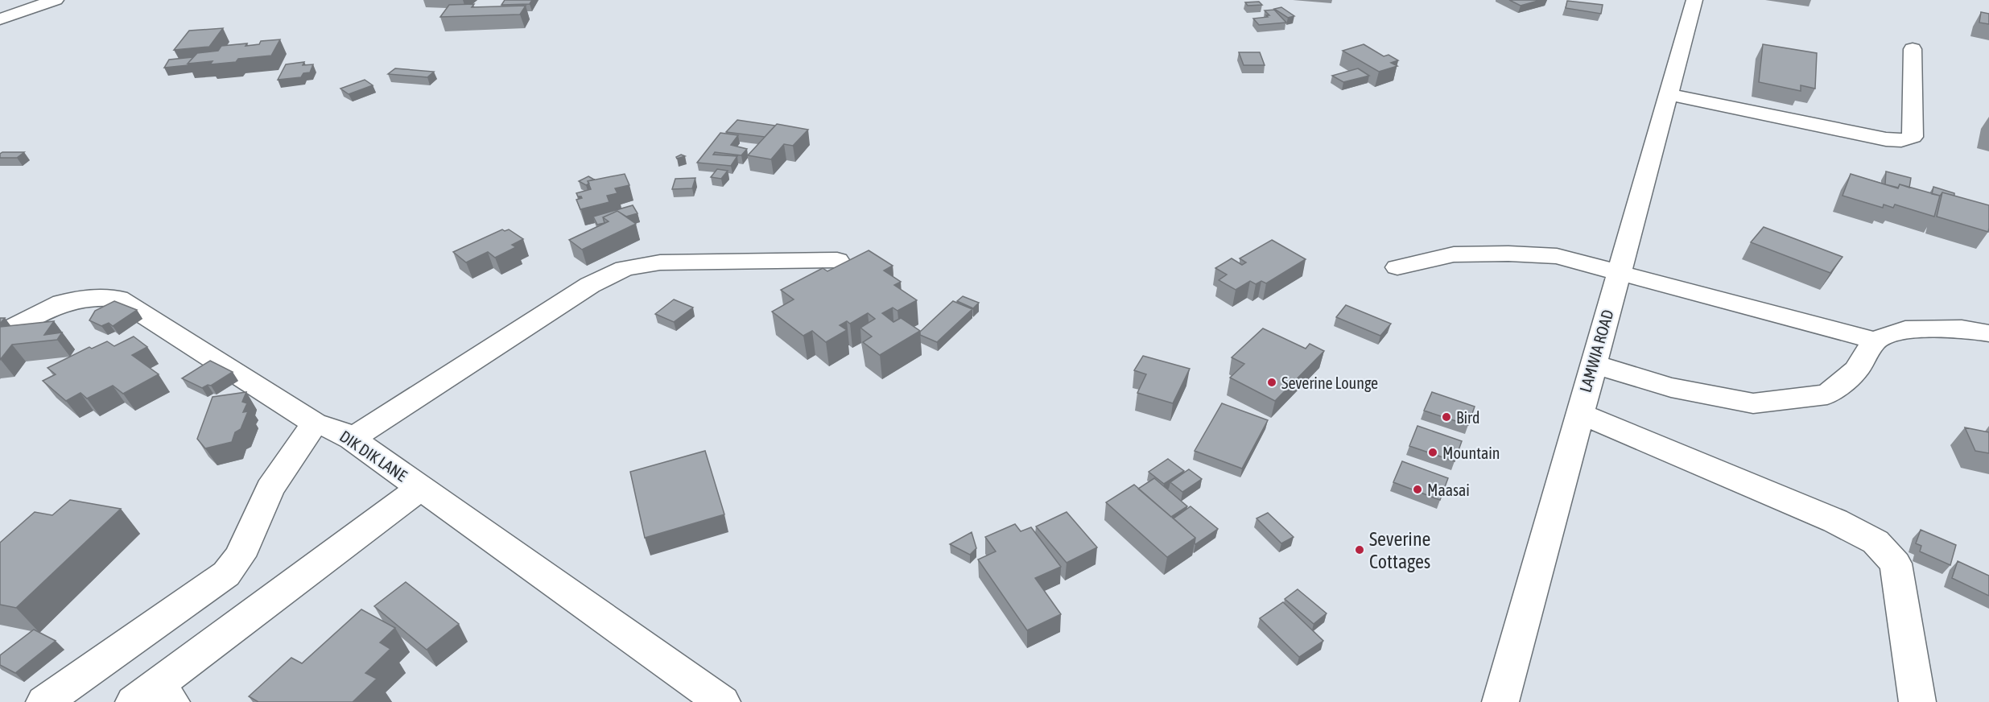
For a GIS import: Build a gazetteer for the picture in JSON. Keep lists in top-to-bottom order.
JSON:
{
  "streets": {
    "street": ["LAMWIA ROAD", "DIK DIK LANE"]
  },
  "places": [
    "Severine Lounge",
    "Bird",
    "Mountain",
    "Maasai",
    "Severine Cottages"
  ]
}
